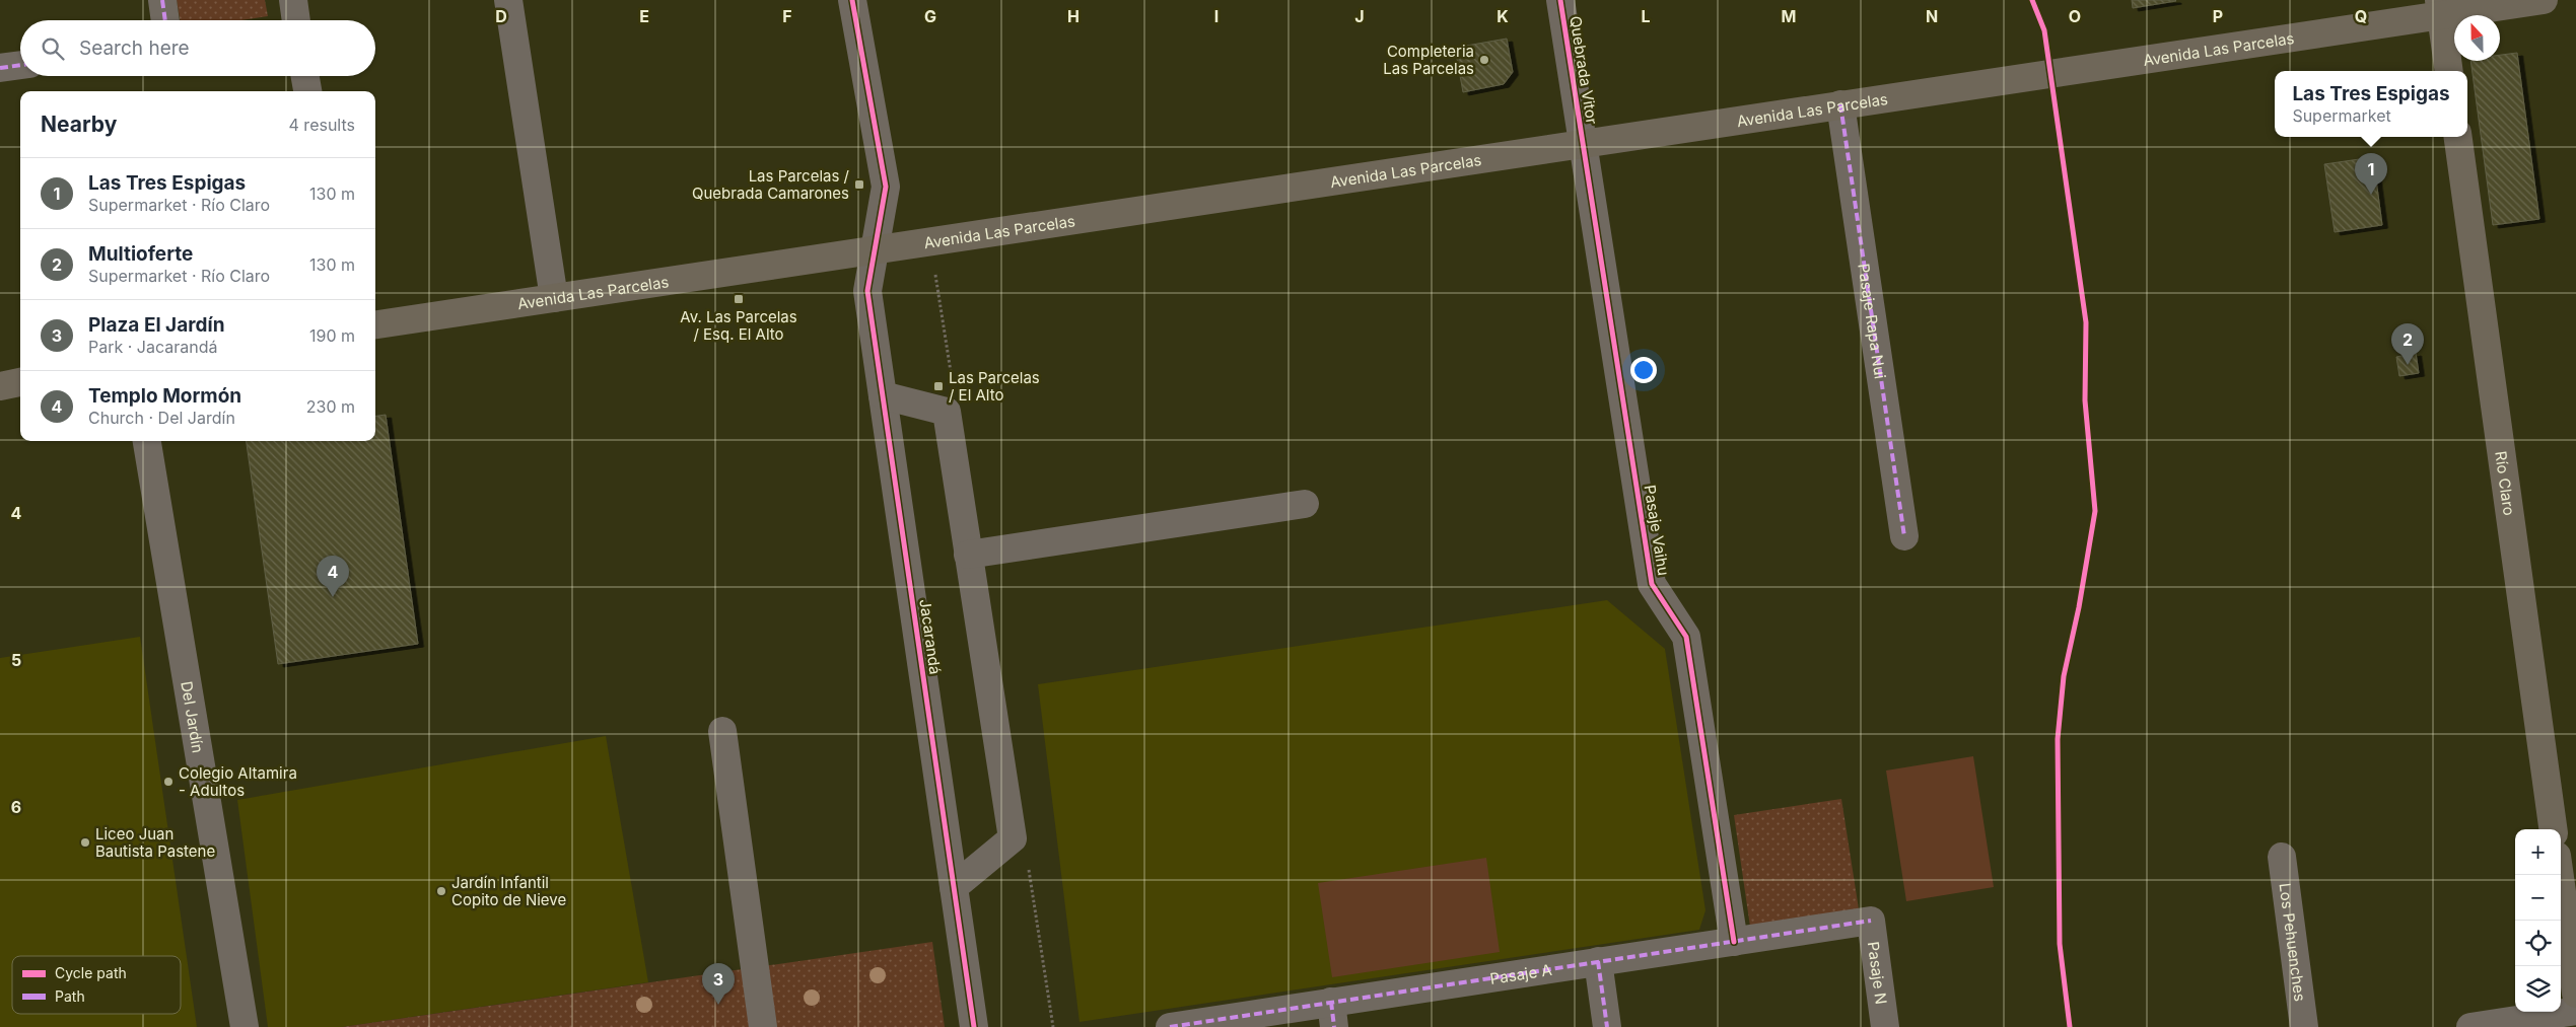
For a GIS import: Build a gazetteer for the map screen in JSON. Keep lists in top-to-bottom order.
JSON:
{
  "streets": {
    "main road": ["Avenida Las Parcelas", "Río Claro"],
    "street": [
      "Quebrada Vitor",
      "Pasaje Rapa Nui",
      "Pasaje Vaihu",
      "Jacarandá",
      "Del Jardín",
      "Los Pehuenches",
      "Pasaje A",
      "Pasaje N"
    ]
  },
  "crossings": [
    ["Avenida Las Parcelas", "Quebrada Vitor"],
    ["Avenida Las Parcelas", "Pasaje Rapa Nui"],
    ["Avenida Las Parcelas", "Pasaje Vaihu"],
    ["Avenida Las Parcelas", "Jacarandá"],
    ["Quebrada Vitor", "Pasaje Vaihu"],
    ["Pasaje Vaihu", "Pasaje A"],
    ["Pasaje A", "Pasaje N"]
  ],
  "places": {
    "other": [
      "Completeria Las Parcelas",
      "Colegio Altamira - Adultos",
      "Liceo Juan Bautista Pastene",
      "Jardín Infantil Copito de Nieve"
    ],
    "transit": ["Las Parcelas / Quebrada Camarones", "Av. Las Parcelas / Esq. El Alto", "Las Parcelas / El Alto"]
  },
  "legend": ["Cycle path", "Path"],
  "north": "top",
  "page": {
    "search": "Search here",
    "popup": ["Las Tres Espigas", "Supermarket"],
    "heading": ["Nearby", "4 results"],
    "pins": [
      "1",
      "2",
      "4",
      "3"
    ],
    "list": [
      {
        "mark": "1",
        "name": "Las Tres Espigas",
        "note": "Supermarket · Río Claro",
        "value": "130 m"
      },
      {
        "mark": "2",
        "name": "Multioferte",
        "note": "Supermarket · Río Claro",
        "value": "130 m"
      },
      {
        "mark": "3",
        "name": "Plaza El Jardín",
        "note": "Park · Jacarandá",
        "value": "190 m"
      },
      {
        "mark": "4",
        "name": "Templo Mormón",
        "note": "Church · Del Jardín",
        "value": "230 m"
      }
    ],
    "map_buttons": ["+", "−"]
  },
  "grid": {
    "columns": [
      "D",
      "E",
      "F",
      "G",
      "H",
      "I",
      "J",
      "K",
      "L",
      "M",
      "N",
      "O",
      "P",
      "Q"
    ],
    "rows": ["4", "5", "6"]
  }
}
